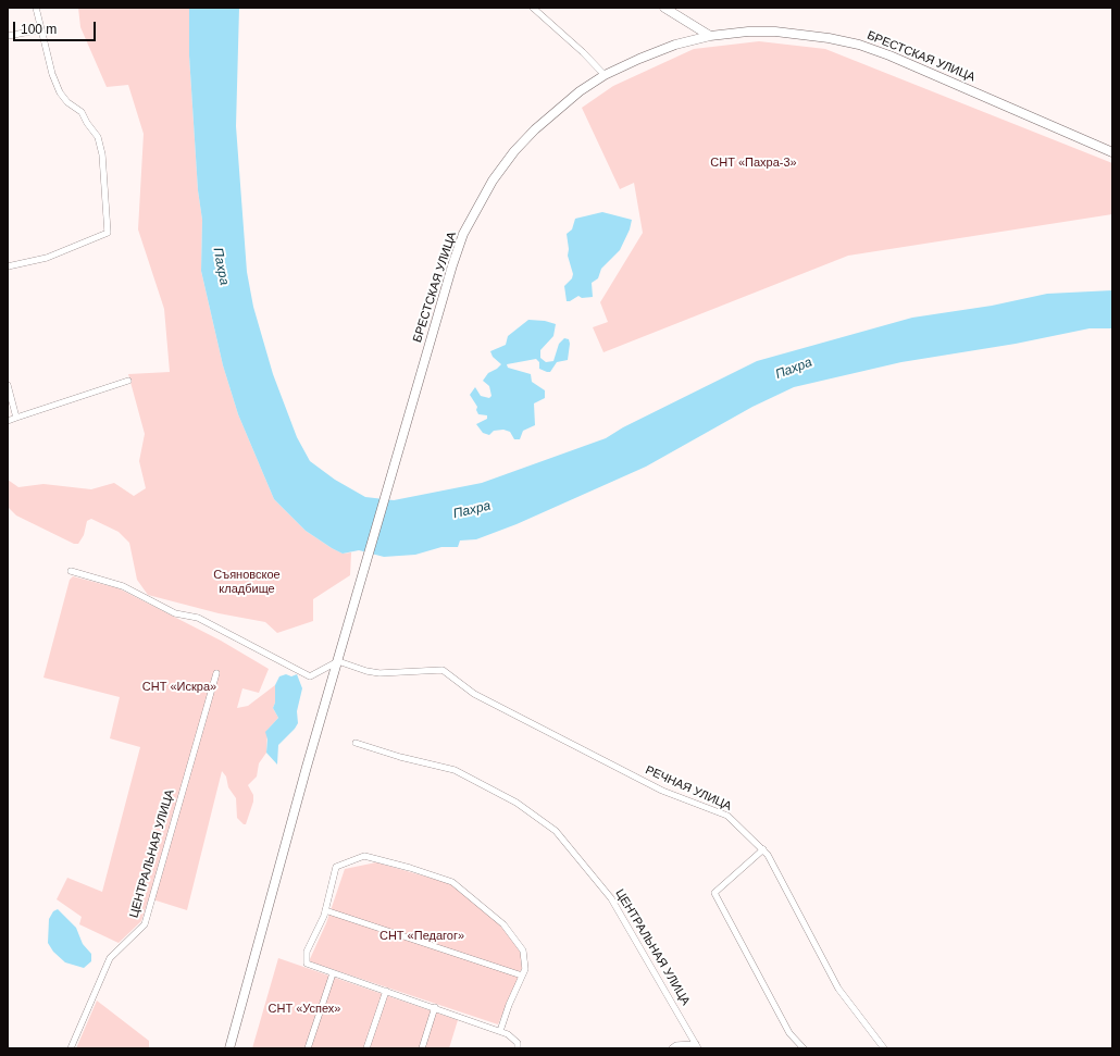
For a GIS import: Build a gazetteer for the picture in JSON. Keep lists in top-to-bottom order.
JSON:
{
  "streets": {
    "main road": ["БРЕСТСКАЯ УЛИЦА"],
    "street": ["РЕЧНАЯ УЛИЦА", "ЦЕНТРАЛЬНАЯ УЛИЦА"]
  },
  "crossings": [
    ["БРЕСТСКАЯ УЛИЦА", "РЕЧНАЯ УЛИЦА"]
  ],
  "water": ["Пахра"],
  "parks": [
    "СНТ «Пахра-3»",
    "Съяновское кладбище",
    "СНТ «Искра»",
    "СНТ «Педагог»",
    "СНТ «Успех»"
  ],
  "scale_bar": "100 m"
}
